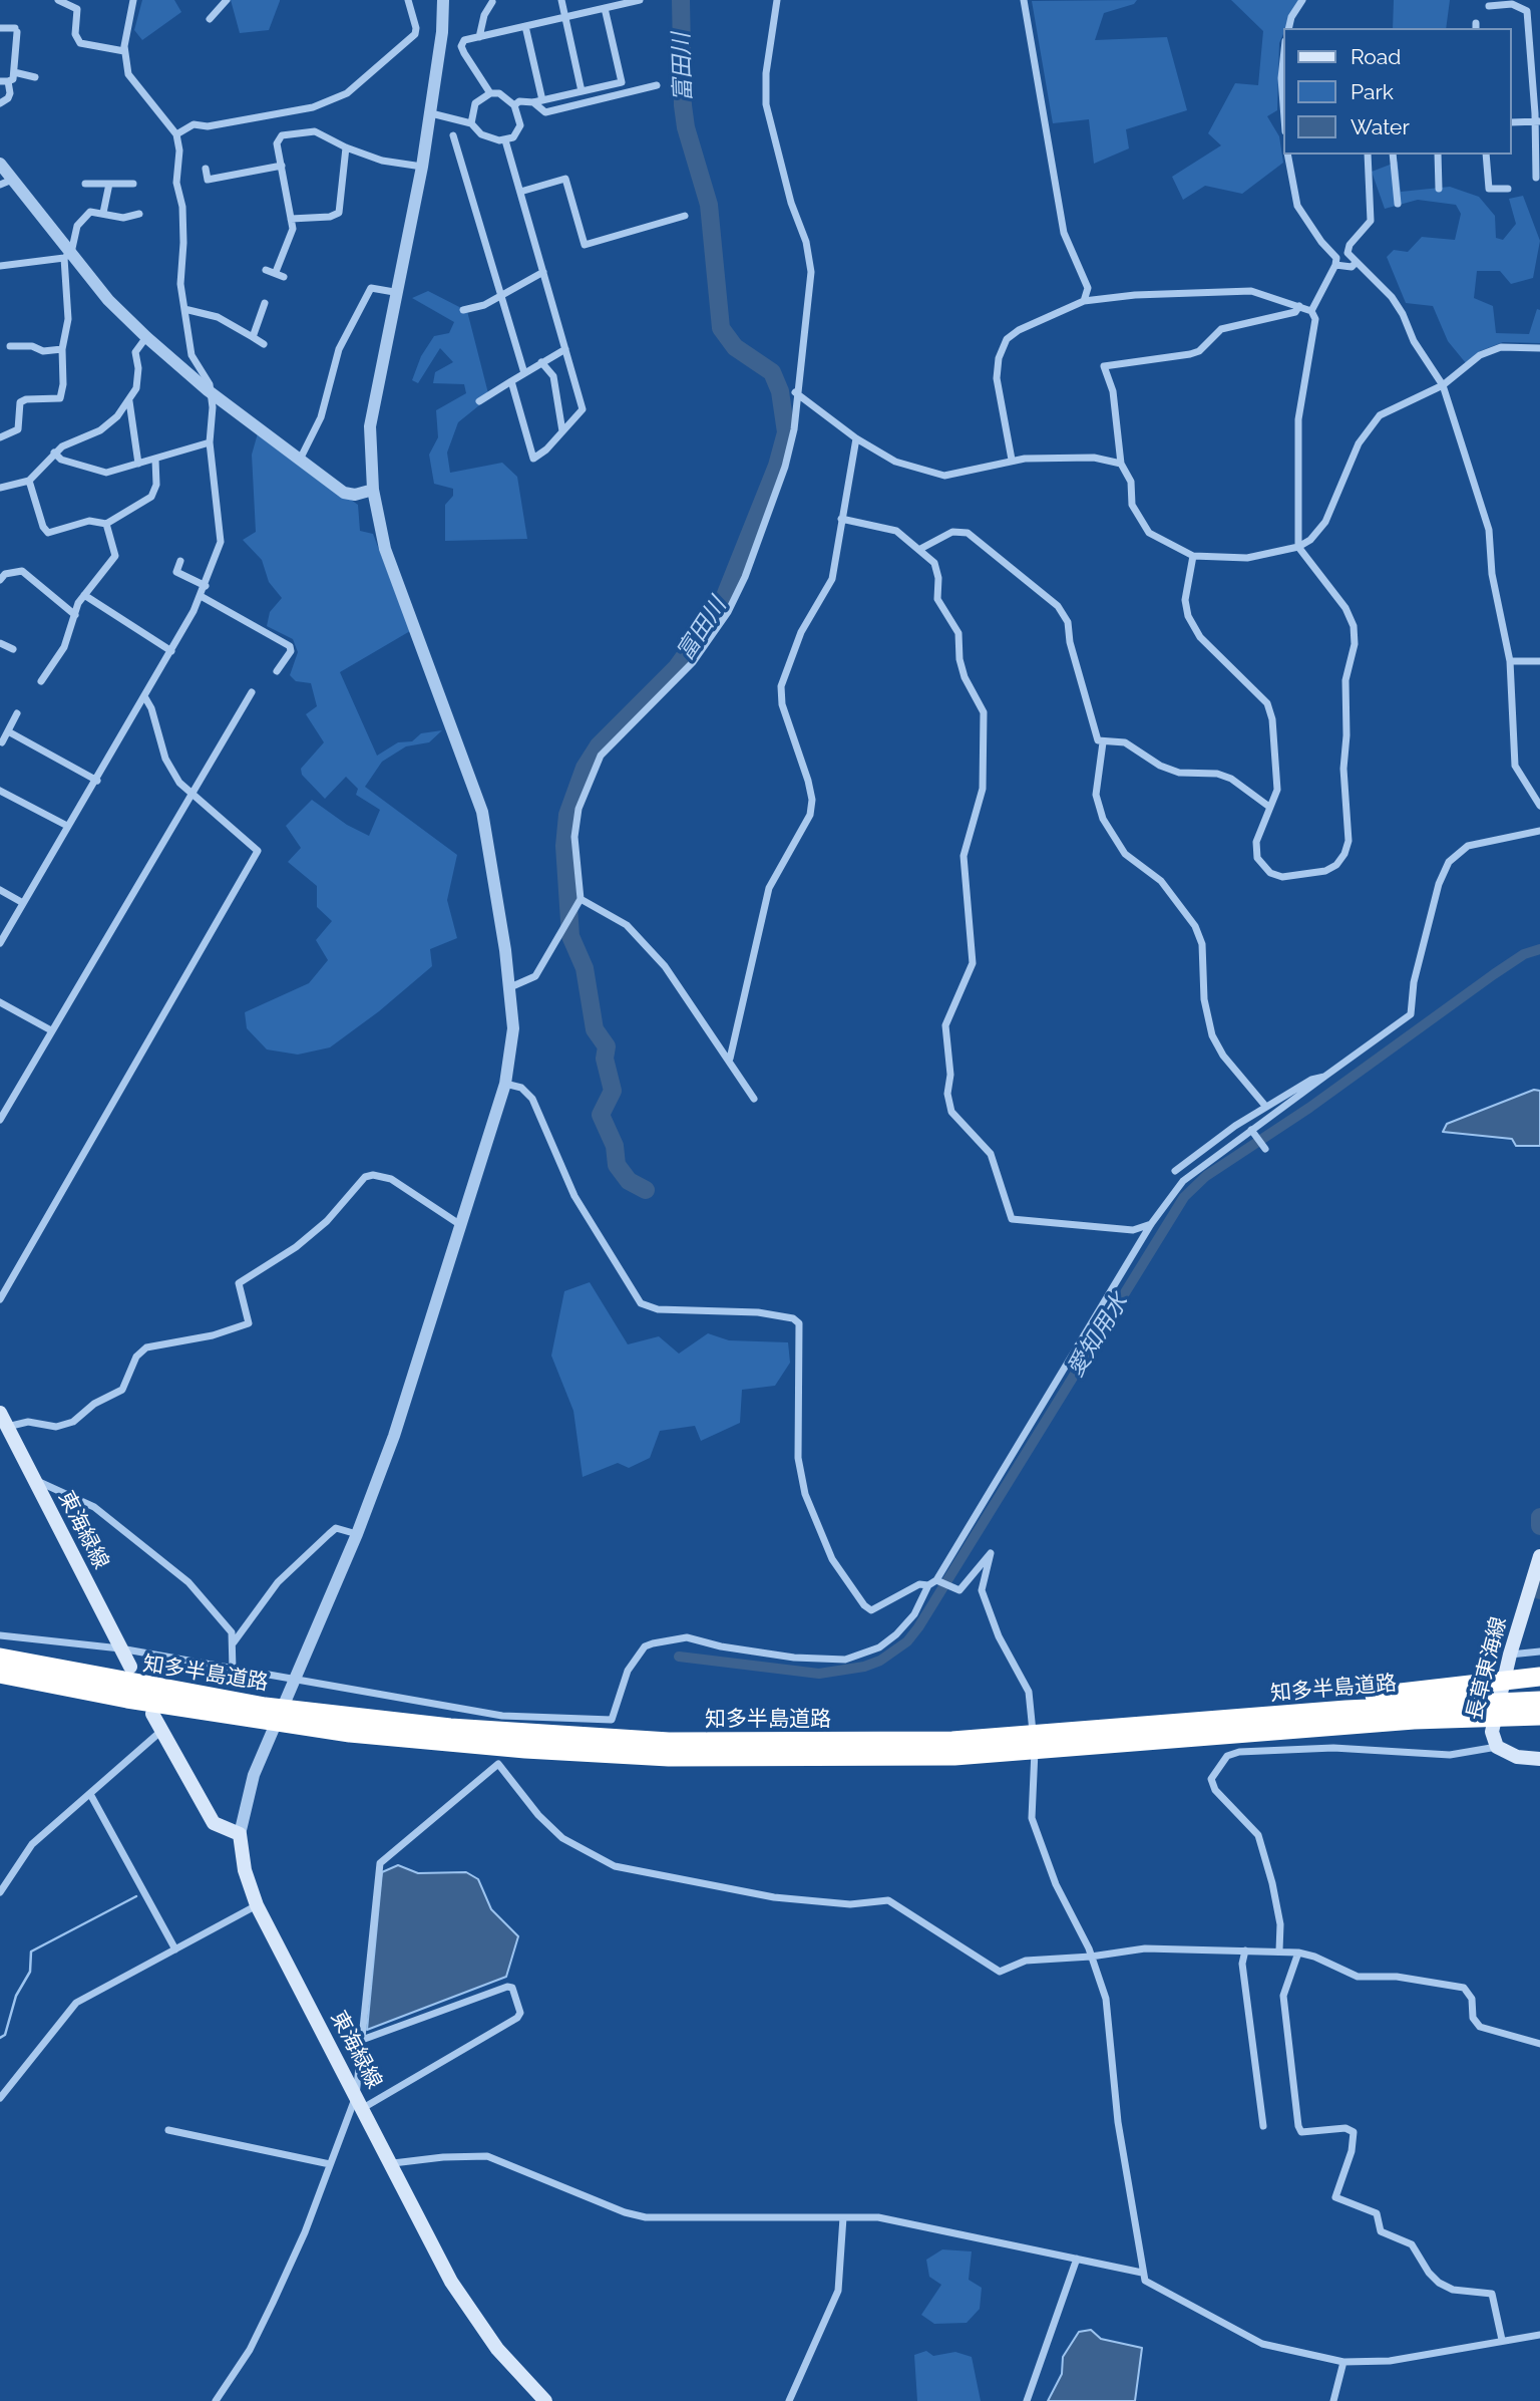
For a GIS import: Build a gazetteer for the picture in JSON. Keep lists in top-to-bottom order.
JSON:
{
  "streets": {
    "highway": ["知多半島道路"],
    "main road": ["東海緑線", "長草東海線"]
  },
  "crossings": [
    ["長草東海線", "知多半島道路"]
  ],
  "water": ["富田川", "愛知用水"],
  "legend": ["Road", "Park", "Water"]
}
